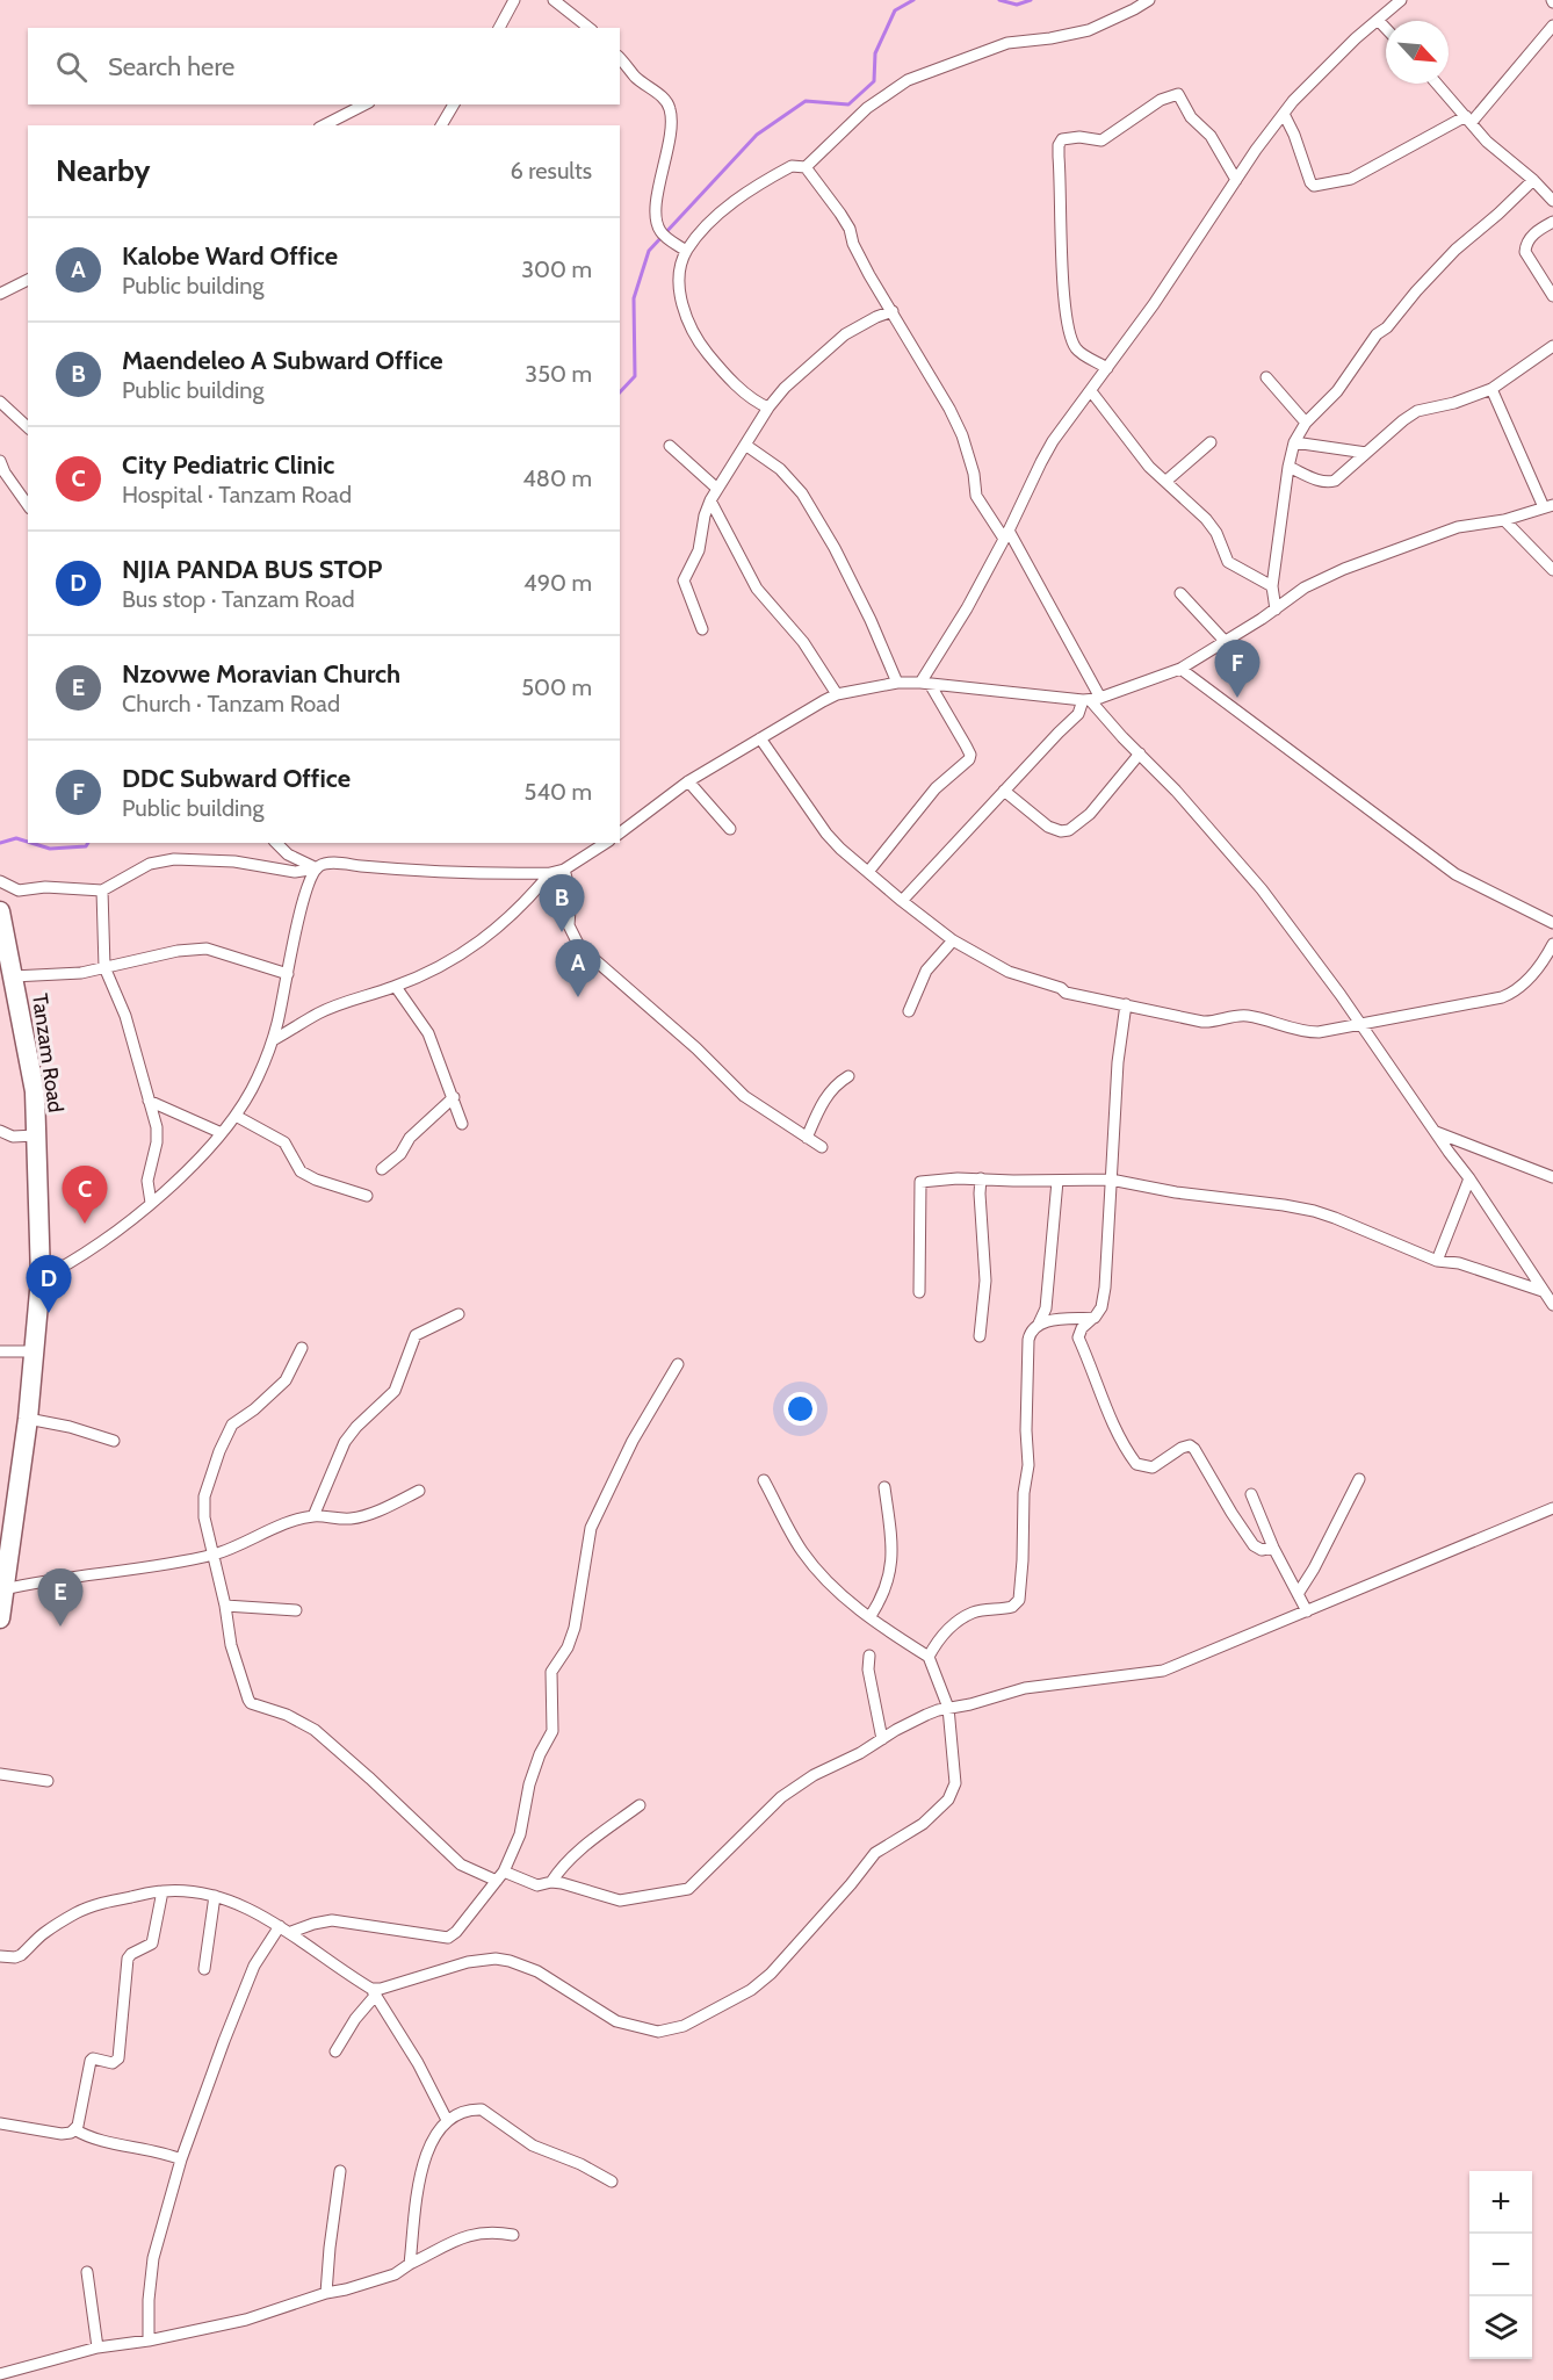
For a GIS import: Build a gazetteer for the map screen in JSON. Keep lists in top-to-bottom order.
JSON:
{
  "streets": {
    "highway": ["Tanzam Road"]
  },
  "north": "bottom right",
  "page": {
    "search": "Search here",
    "heading": ["Nearby", "6 results"],
    "list": [
      {
        "mark": "A",
        "name": "Kalobe Ward Office",
        "note": "Public building",
        "value": "300 m"
      },
      {
        "mark": "B",
        "name": "Maendeleo A Subward Office",
        "note": "Public building",
        "value": "350 m"
      },
      {
        "mark": "C",
        "name": "City Pediatric Clinic",
        "note": "Hospital · Tanzam Road",
        "value": "480 m"
      },
      {
        "mark": "D",
        "name": "NJIA PANDA BUS STOP",
        "note": "Bus stop · Tanzam Road",
        "value": "490 m"
      },
      {
        "mark": "E",
        "name": "Nzovwe Moravian Church",
        "note": "Church · Tanzam Road",
        "value": "500 m"
      },
      {
        "mark": "F",
        "name": "DDC Subward Office",
        "note": "Public building",
        "value": "540 m"
      }
    ],
    "pins": [
      "F",
      "B",
      "A",
      "C",
      "D",
      "E"
    ],
    "map_buttons": ["+", "−"]
  }
}
